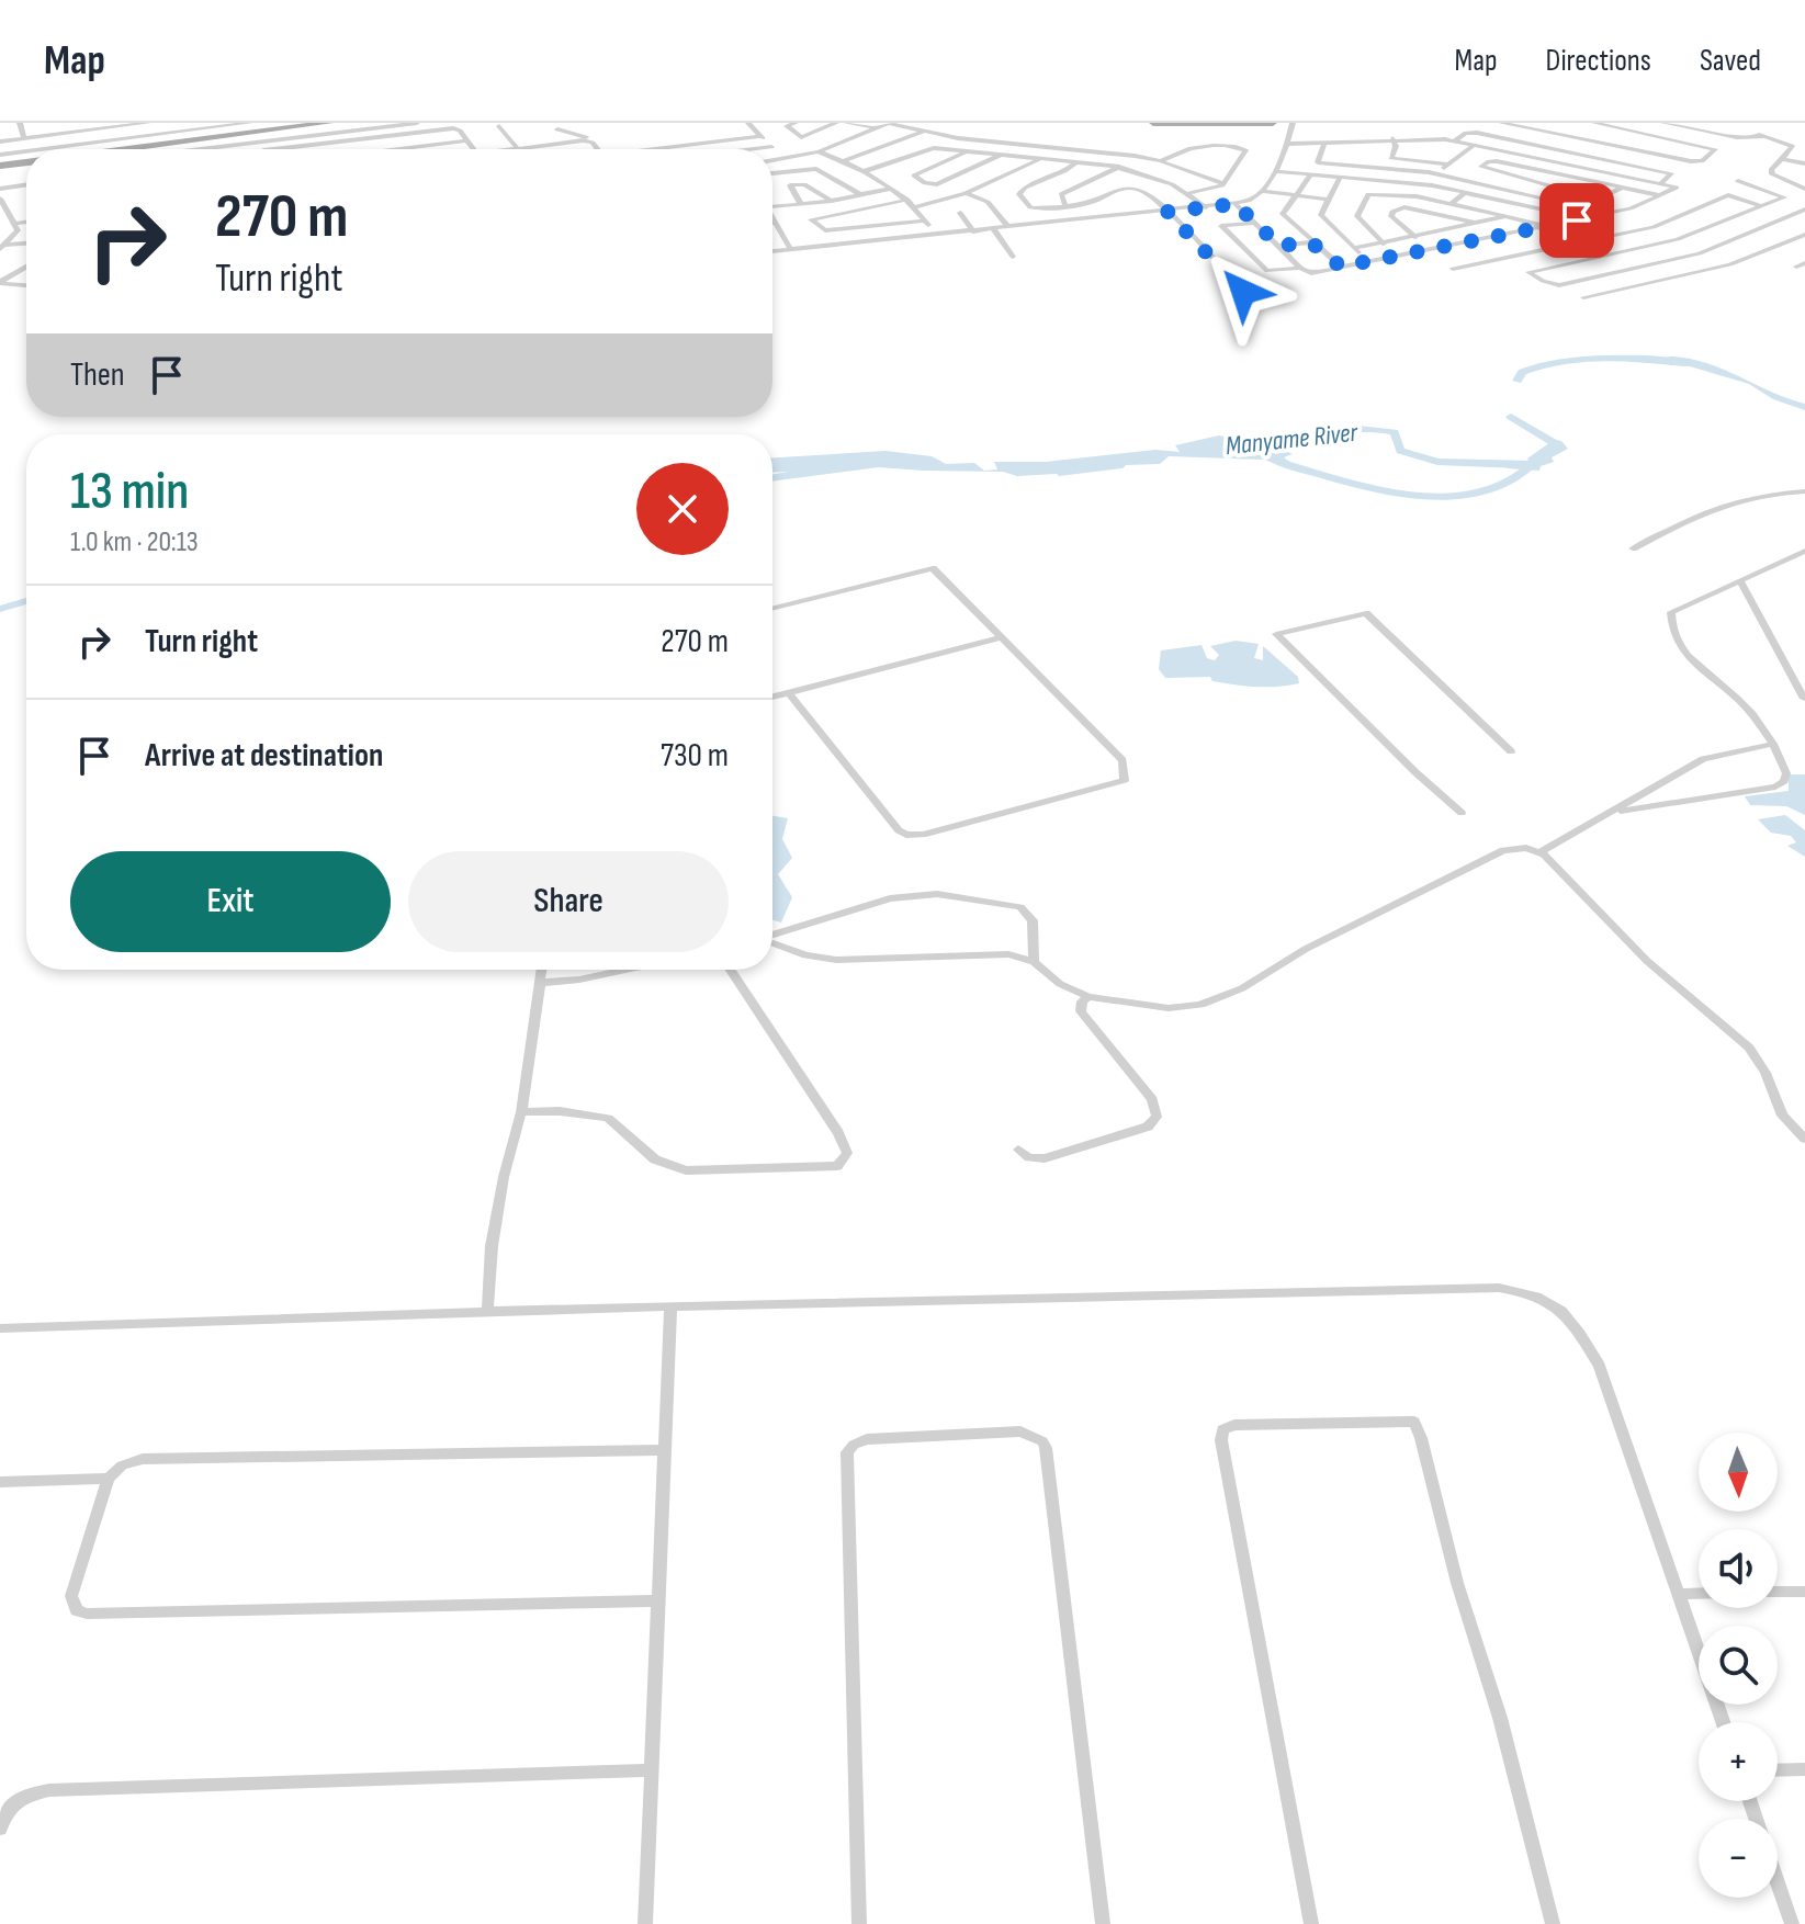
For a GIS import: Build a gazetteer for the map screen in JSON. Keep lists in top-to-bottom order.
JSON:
{
  "water": ["Manyame River"],
  "north": "bottom",
  "page": {
    "header": "Map",
    "nav": ["Map", "Directions", "Saved"],
    "turn": ["270 m", "Turn right"],
    "then": "Then",
    "heading": ["13 min", "1.0 km · 20:13"],
    "list": [
      {
        "name": "Turn right",
        "value": "270 m"
      },
      {
        "name": "Arrive at destination",
        "value": "730 m"
      }
    ],
    "buttons": ["Exit", "Share"],
    "map_buttons": ["+", "−"]
  }
}
